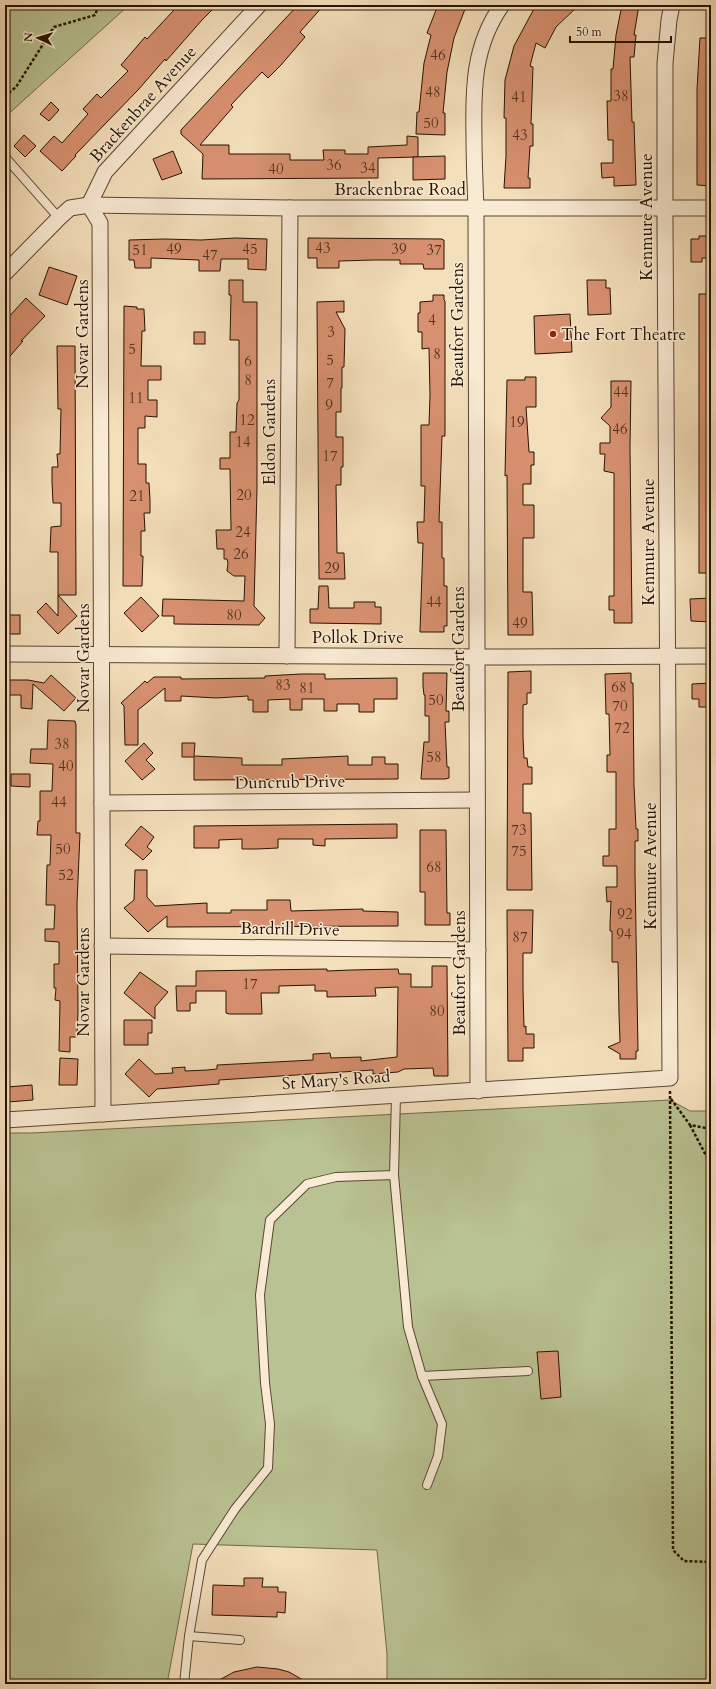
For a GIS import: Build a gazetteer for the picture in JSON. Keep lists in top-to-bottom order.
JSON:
{
  "streets": {
    "street": [
      "Brackenbrae Avenue",
      "Brackenbrae Road",
      "Kenmure Avenue",
      "Beaufort Gardens",
      "Novar Gardens",
      "Eldon Gardens",
      "Pollok Drive",
      "Duncrub Drive",
      "Bardrill Drive",
      "St Mary's Road"
    ]
  },
  "crossings": [
    ["Brackenbrae Avenue", "Brackenbrae Road"],
    ["Brackenbrae Avenue", "Novar Gardens"],
    ["Brackenbrae Road", "Kenmure Avenue"],
    ["Brackenbrae Road", "Beaufort Gardens"],
    ["Brackenbrae Road", "Novar Gardens"],
    ["Brackenbrae Road", "Eldon Gardens"],
    ["Kenmure Avenue", "Pollok Drive"],
    ["Kenmure Avenue", "St Mary's Road"],
    ["Beaufort Gardens", "Pollok Drive"],
    ["Beaufort Gardens", "Duncrub Drive"],
    ["Beaufort Gardens", "Bardrill Drive"],
    ["Beaufort Gardens", "St Mary's Road"],
    ["Novar Gardens", "Pollok Drive"],
    ["Novar Gardens", "Duncrub Drive"],
    ["Novar Gardens", "Bardrill Drive"],
    ["Novar Gardens", "St Mary's Road"],
    ["Eldon Gardens", "Pollok Drive"]
  ],
  "places": ["The Fort Theatre"],
  "house_numbers": [
    "46",
    "48",
    "38",
    "41",
    "50",
    "43",
    "36",
    "34",
    "40",
    "43",
    "49",
    "45",
    "39",
    "51",
    "37",
    "47",
    "4",
    "3",
    "5",
    "8",
    "5",
    "6",
    "8",
    "7",
    "44",
    "11",
    "9",
    "12",
    "19",
    "46",
    "14",
    "17",
    "20",
    "21",
    "24",
    "26",
    "29",
    "44",
    "80",
    "49",
    "83",
    "68",
    "81",
    "50",
    "70",
    "72",
    "38",
    "58",
    "40",
    "44",
    "73",
    "50",
    "75",
    "68",
    "52",
    "92",
    "94",
    "87",
    "17",
    "80"
  ],
  "scale_bar": "50 m",
  "north": "left"
}
